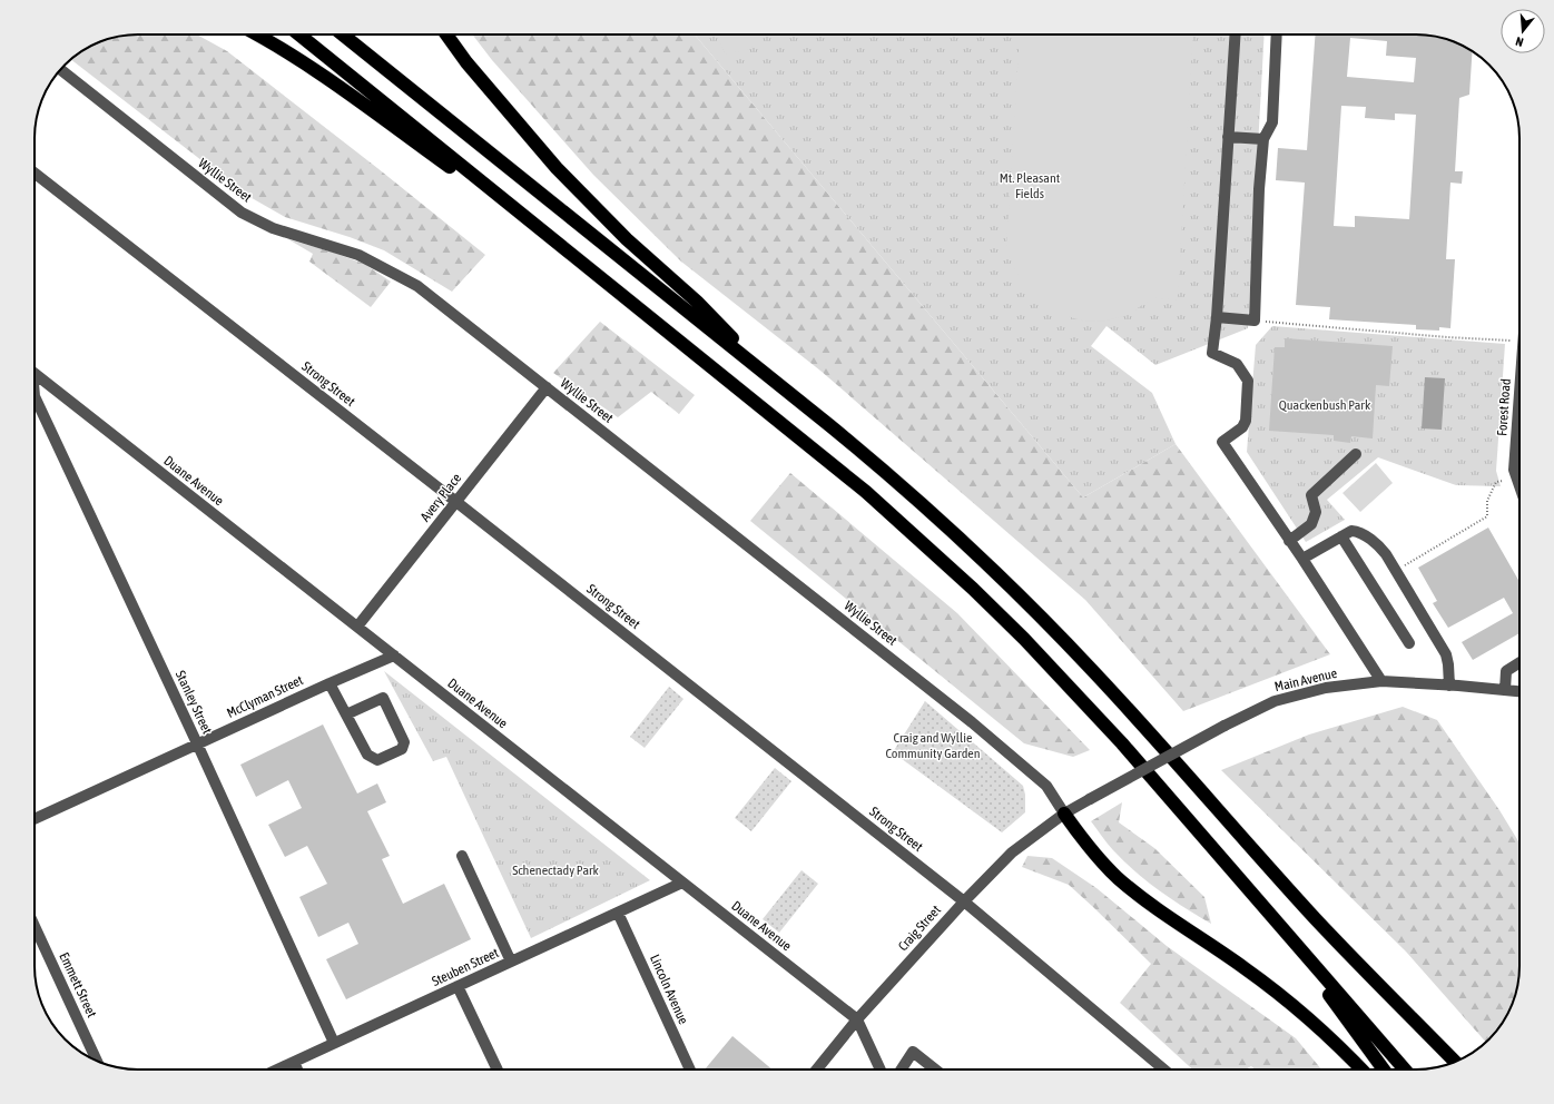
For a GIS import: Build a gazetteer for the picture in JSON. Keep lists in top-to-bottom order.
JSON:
{
  "streets": {
    "street": [
      "Wyllie Street",
      "Strong Street",
      "Forest Road",
      "Duane Avenue",
      "Avery Place",
      "Main Avenue",
      "McClyman Street",
      "Stanley Street",
      "Craig Street",
      "Steuben Street",
      "Emmett Street",
      "Lincoln Avenue"
    ]
  },
  "crossings": [
    ["Wyllie Street", "Avery Place"],
    ["Wyllie Street", "Main Avenue"],
    ["Wyllie Street", "Craig Street"],
    ["Strong Street", "Avery Place"],
    ["Strong Street", "Craig Street"],
    ["Duane Avenue", "Avery Place"],
    ["Duane Avenue", "McClyman Street"],
    ["Duane Avenue", "Craig Street"],
    ["Duane Avenue", "Steuben Street"],
    ["Main Avenue", "Craig Street"],
    ["McClyman Street", "Stanley Street"],
    ["Stanley Street", "Steuben Street"],
    ["Steuben Street", "Lincoln Avenue"]
  ],
  "parks": [
    "Mt. Pleasant Fields",
    "Quackenbush Park",
    "Craig and Wyllie Community Garden",
    "Schenectady Park"
  ],
  "north": "bottom"
}
